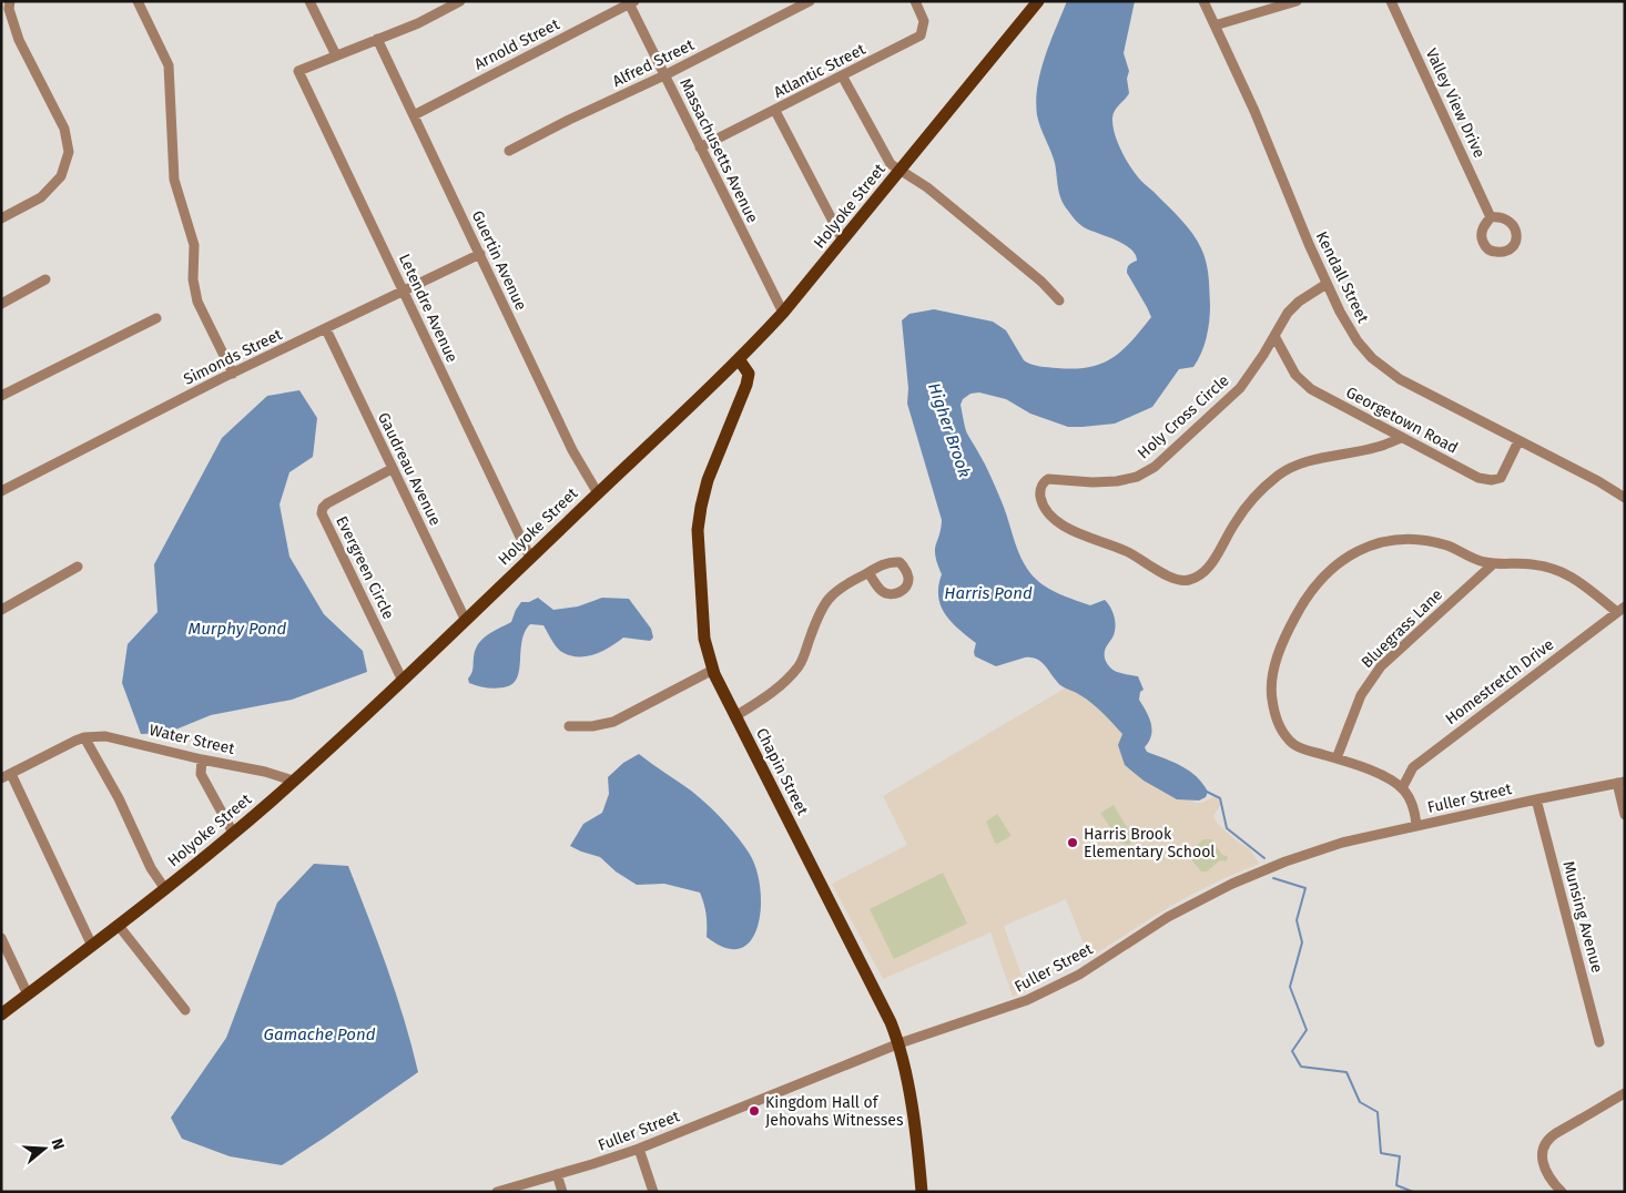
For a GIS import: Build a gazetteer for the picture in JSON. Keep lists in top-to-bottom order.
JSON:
{
  "streets": {
    "main road": ["Holyoke Street", "Chapin Street"],
    "street": [
      "Arnold Street",
      "Alfred Street",
      "Atlantic Street",
      "Valley View Drive",
      "Massachusetts Avenue",
      "Guertin Avenue",
      "Kendall Street",
      "Letendre Avenue",
      "Simonds Street",
      "Holy Cross Circle",
      "Georgetown Road",
      "Gaudreau Avenue",
      "Evergreen Circle",
      "Bluegrass Lane",
      "Homestretch Drive",
      "Water Street",
      "Fuller Street",
      "Munsing Avenue"
    ]
  },
  "crossings": [
    ["Arnold Street", "Massachusetts Avenue"],
    ["Arnold Street", "Guertin Avenue"],
    ["Alfred Street", "Massachusetts Avenue"],
    ["Atlantic Street", "Massachusetts Avenue"],
    ["Massachusetts Avenue", "Holyoke Street"],
    ["Holyoke Street", "Guertin Avenue"],
    ["Holyoke Street", "Letendre Avenue"],
    ["Holyoke Street", "Gaudreau Avenue"],
    ["Holyoke Street", "Evergreen Circle"],
    ["Holyoke Street", "Water Street"],
    ["Holyoke Street", "Chapin Street"],
    ["Guertin Avenue", "Simonds Street"],
    ["Kendall Street", "Holy Cross Circle"],
    ["Kendall Street", "Georgetown Road"],
    ["Letendre Avenue", "Simonds Street"],
    ["Simonds Street", "Gaudreau Avenue"],
    ["Holy Cross Circle", "Georgetown Road"],
    ["Gaudreau Avenue", "Evergreen Circle"],
    ["Chapin Street", "Fuller Street"],
    ["Fuller Street", "Munsing Avenue"]
  ],
  "water": [
    "Higher Brook",
    "Harris Pond",
    "Murphy Pond",
    "Gamache Pond"
  ],
  "places": ["Harris Brook Elementary School", "Kingdom Hall of Jehovahs Witnesses"],
  "north": "right"
}
